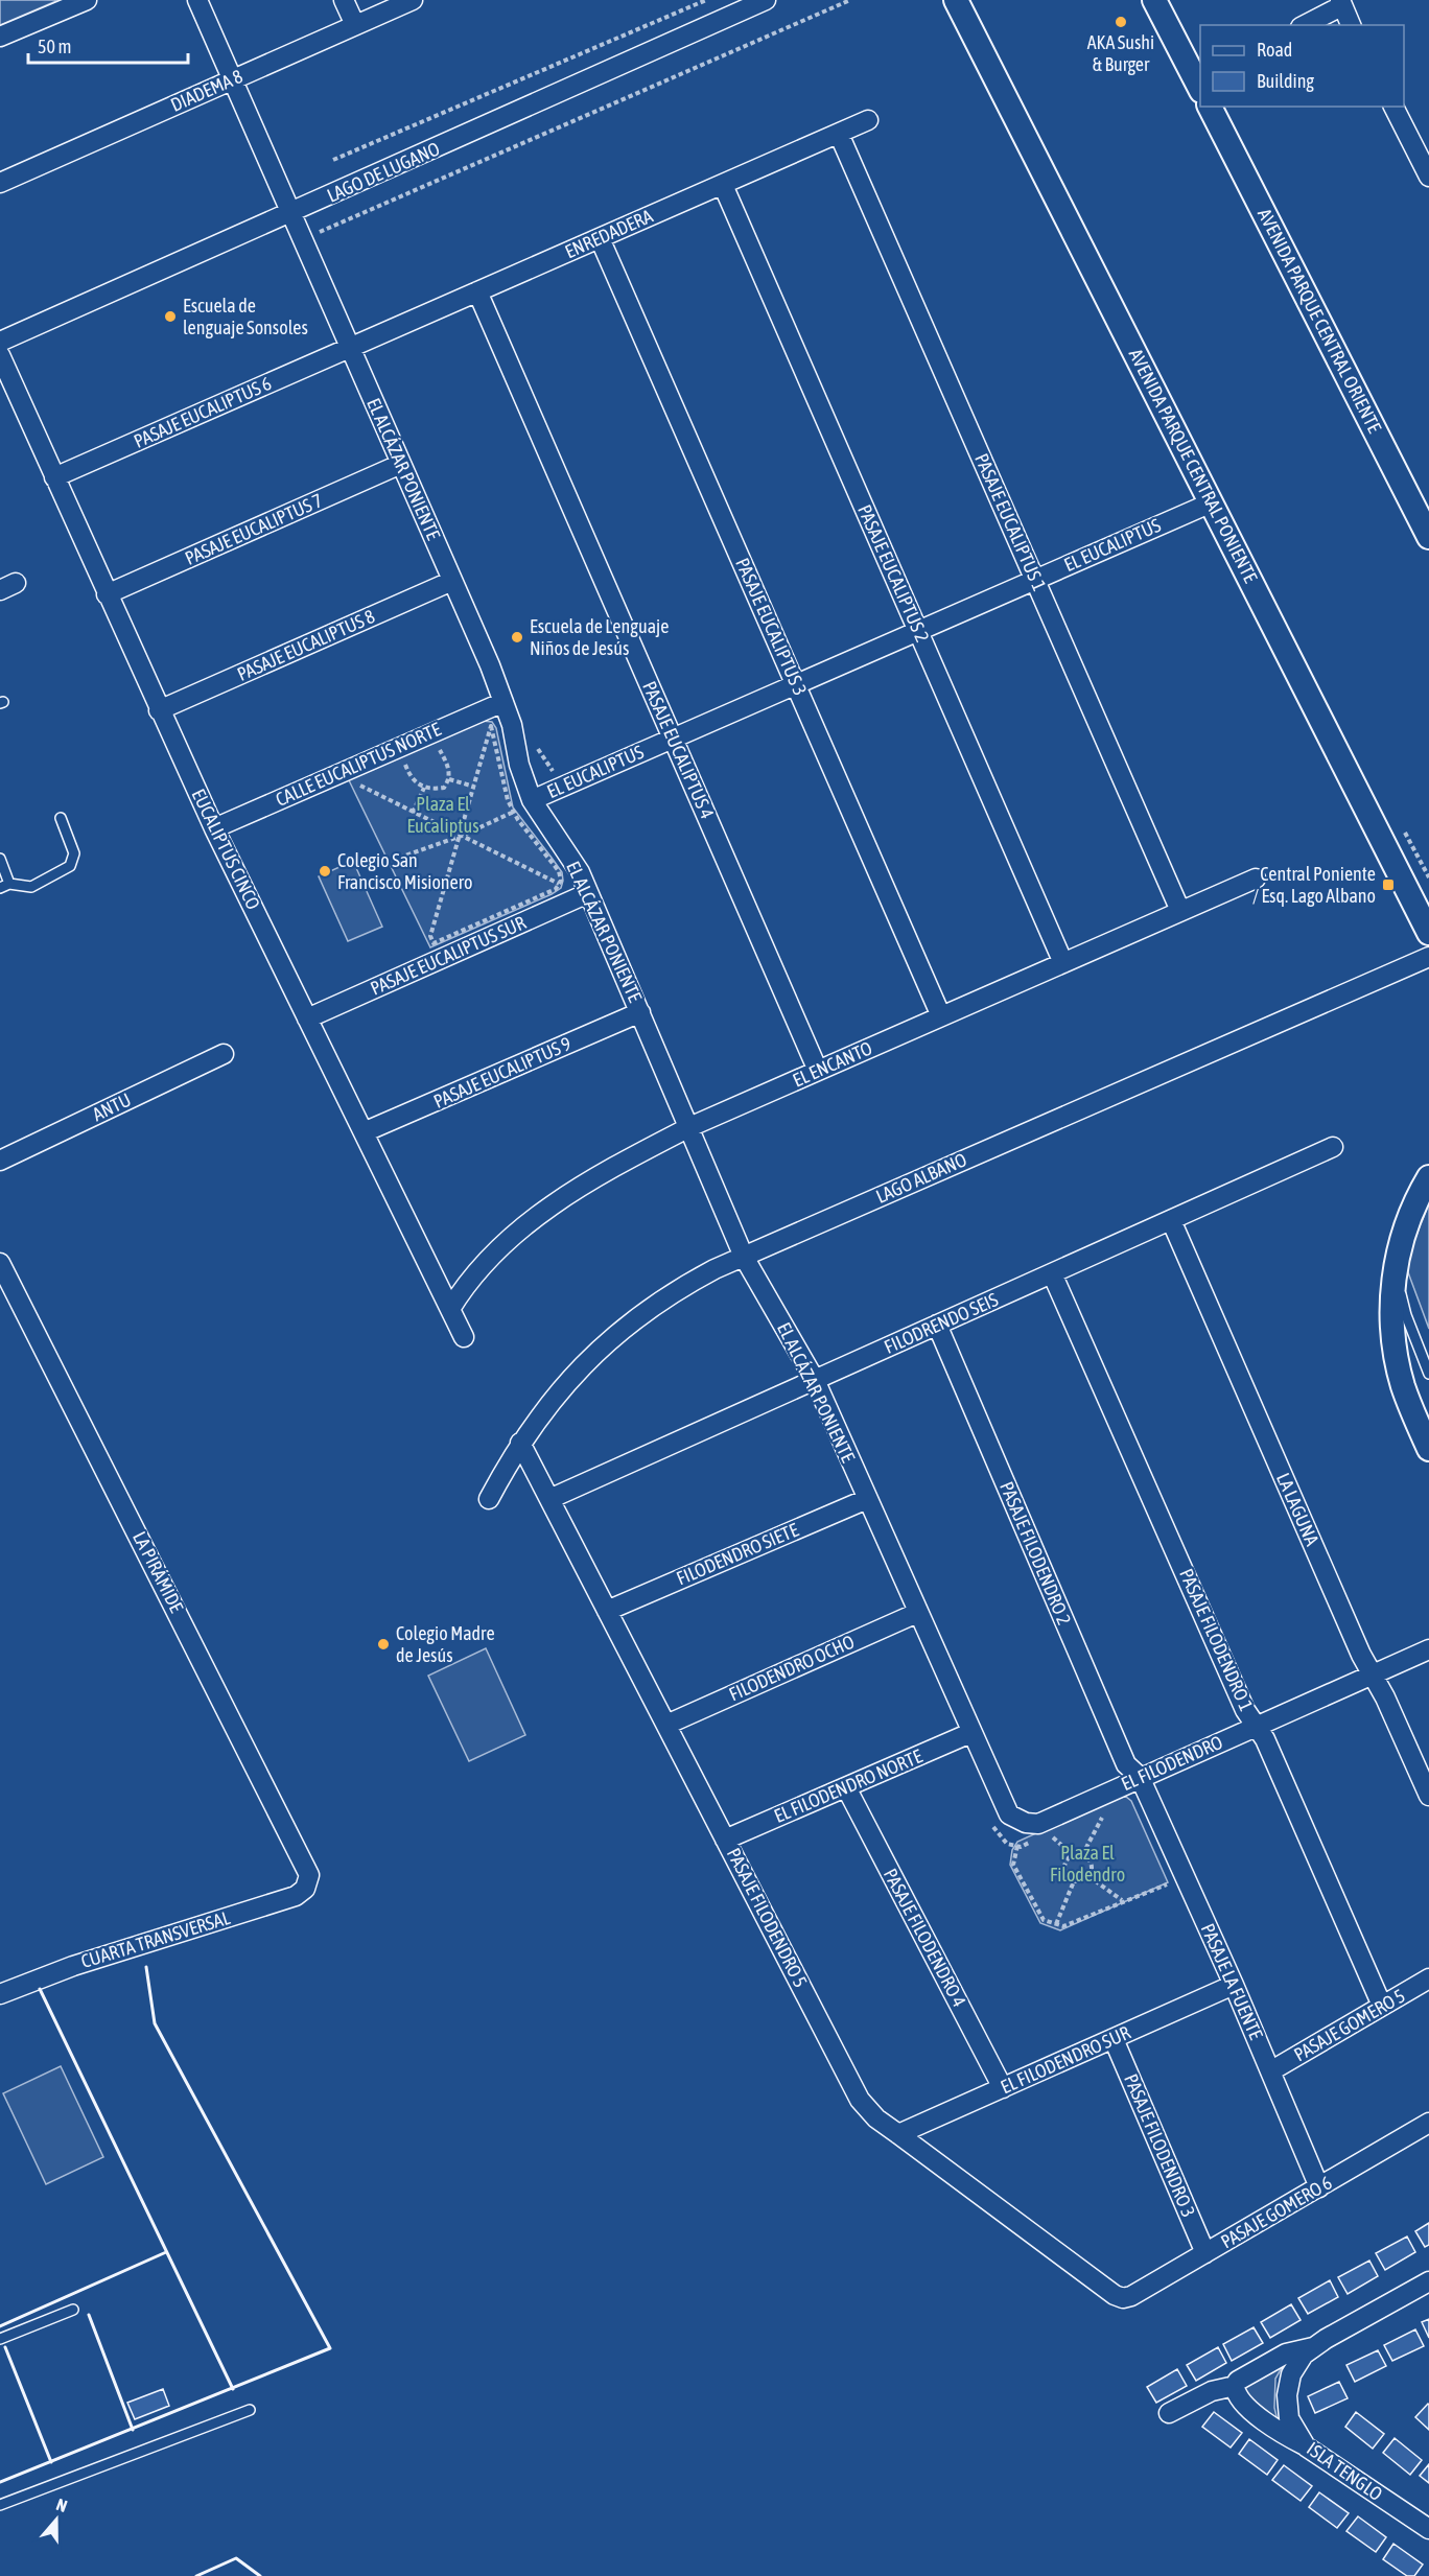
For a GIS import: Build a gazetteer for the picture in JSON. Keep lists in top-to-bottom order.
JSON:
{
  "streets": {
    "street": [
      "DIADEMA 8",
      "LAGO DE LUGANO",
      "ENREDADERA",
      "AVENIDA PARQUE CENTRAL ORIENTE",
      "PASAJE EUCALIPTUS 6",
      "AVENIDA PARQUE CENTRAL PONIENTE",
      "EL ALCÁZAR PONIENTE",
      "PASAJE EUCALIPTUS 1",
      "PASAJE EUCALIPTUS 7",
      "EL EUCALIPTUS",
      "PASAJE EUCALIPTUS 2",
      "PASAJE EUCALIPTUS 3",
      "PASAJE EUCALIPTUS 8",
      "PASAJE EUCALIPTUS 4",
      "CALLE EUCALIPTUS NORTE",
      "EUCALIPTUS CINCO",
      "PASAJE EUCALIPTUS SUR",
      "EL ENCANTO",
      "PASAJE EUCALIPTUS 9",
      "ANTU",
      "LAGO ALBANO",
      "FILODRENDO SEIS",
      "LA LAGUNA",
      "PASAJE FILODENDRO 2",
      "FILODENDRO SIETE",
      "LA PIRÁMIDE",
      "PASAJE FILODENDRO 1",
      "FILODENDRO OCHO",
      "EL FILODENDRO",
      "EL FILODENDRO NORTE",
      "PASAJE FILODENDRO 5",
      "PASAJE FILODENDRO 4",
      "CUARTA TRANSVERSAL",
      "PASAJE LA FUENTE",
      "PASAJE GOMERO 5",
      "EL FILODENDRO SUR",
      "PASAJE FILODENDRO 3",
      "PASAJE GOMERO 6",
      "ISLA TENGLO"
    ]
  },
  "crossings": [
    ["DIADEMA 8", "EL ALCÁZAR PONIENTE"],
    ["LAGO DE LUGANO", "EL ALCÁZAR PONIENTE"],
    ["ENREDADERA", "PASAJE EUCALIPTUS 6"],
    ["ENREDADERA", "EL ALCÁZAR PONIENTE"],
    ["ENREDADERA", "PASAJE EUCALIPTUS 1"],
    ["ENREDADERA", "PASAJE EUCALIPTUS 2"],
    ["ENREDADERA", "PASAJE EUCALIPTUS 3"],
    ["ENREDADERA", "PASAJE EUCALIPTUS 4"],
    ["PASAJE EUCALIPTUS 6", "EL ALCÁZAR PONIENTE"],
    ["PASAJE EUCALIPTUS 6", "EUCALIPTUS CINCO"],
    ["AVENIDA PARQUE CENTRAL PONIENTE", "EL EUCALIPTUS"],
    ["EL ALCÁZAR PONIENTE", "PASAJE EUCALIPTUS 7"],
    ["EL ALCÁZAR PONIENTE", "EL EUCALIPTUS"],
    ["EL ALCÁZAR PONIENTE", "PASAJE EUCALIPTUS 8"],
    ["EL ALCÁZAR PONIENTE", "CALLE EUCALIPTUS NORTE"],
    ["EL ALCÁZAR PONIENTE", "PASAJE EUCALIPTUS SUR"],
    ["EL ALCÁZAR PONIENTE", "EL ENCANTO"],
    ["EL ALCÁZAR PONIENTE", "PASAJE EUCALIPTUS 9"],
    ["EL ALCÁZAR PONIENTE", "LAGO ALBANO"],
    ["EL ALCÁZAR PONIENTE", "FILODRENDO SEIS"],
    ["EL ALCÁZAR PONIENTE", "FILODENDRO SIETE"],
    ["EL ALCÁZAR PONIENTE", "FILODENDRO OCHO"],
    ["EL ALCÁZAR PONIENTE", "EL FILODENDRO"],
    ["EL ALCÁZAR PONIENTE", "EL FILODENDRO NORTE"],
    ["PASAJE EUCALIPTUS 1", "EL EUCALIPTUS"],
    ["PASAJE EUCALIPTUS 1", "EL ENCANTO"],
    ["PASAJE EUCALIPTUS 7", "EUCALIPTUS CINCO"],
    ["EL EUCALIPTUS", "PASAJE EUCALIPTUS 2"],
    ["EL EUCALIPTUS", "PASAJE EUCALIPTUS 3"],
    ["EL EUCALIPTUS", "PASAJE EUCALIPTUS 4"],
    ["PASAJE EUCALIPTUS 2", "EL ENCANTO"],
    ["PASAJE EUCALIPTUS 3", "EL ENCANTO"],
    ["PASAJE EUCALIPTUS 8", "EUCALIPTUS CINCO"],
    ["PASAJE EUCALIPTUS 4", "EL ENCANTO"],
    ["CALLE EUCALIPTUS NORTE", "EUCALIPTUS CINCO"],
    ["EUCALIPTUS CINCO", "PASAJE EUCALIPTUS SUR"],
    ["EUCALIPTUS CINCO", "EL ENCANTO"],
    ["EUCALIPTUS CINCO", "PASAJE EUCALIPTUS 9"],
    ["LAGO ALBANO", "PASAJE FILODENDRO 5"],
    ["FILODRENDO SEIS", "LA LAGUNA"],
    ["FILODRENDO SEIS", "PASAJE FILODENDRO 2"],
    ["FILODRENDO SEIS", "PASAJE FILODENDRO 1"],
    ["FILODRENDO SEIS", "PASAJE FILODENDRO 5"],
    ["LA LAGUNA", "EL FILODENDRO"],
    ["PASAJE FILODENDRO 2", "EL FILODENDRO"],
    ["PASAJE FILODENDRO 2", "PASAJE LA FUENTE"],
    ["FILODENDRO SIETE", "PASAJE FILODENDRO 5"],
    ["LA PIRÁMIDE", "CUARTA TRANSVERSAL"],
    ["PASAJE FILODENDRO 1", "EL FILODENDRO"],
    ["PASAJE FILODENDRO 1", "PASAJE GOMERO 5"],
    ["FILODENDRO OCHO", "PASAJE FILODENDRO 5"],
    ["EL FILODENDRO", "PASAJE LA FUENTE"],
    ["EL FILODENDRO NORTE", "PASAJE FILODENDRO 5"],
    ["EL FILODENDRO NORTE", "PASAJE FILODENDRO 4"],
    ["PASAJE FILODENDRO 5", "EL FILODENDRO SUR"],
    ["PASAJE FILODENDRO 5", "PASAJE GOMERO 6"],
    ["PASAJE FILODENDRO 4", "EL FILODENDRO SUR"],
    ["PASAJE LA FUENTE", "PASAJE GOMERO 5"],
    ["PASAJE LA FUENTE", "EL FILODENDRO SUR"],
    ["PASAJE LA FUENTE", "PASAJE GOMERO 6"],
    ["EL FILODENDRO SUR", "PASAJE FILODENDRO 3"],
    ["PASAJE FILODENDRO 3", "PASAJE GOMERO 6"]
  ],
  "parks": ["Plaza El Eucaliptus", "Plaza El Filodendro"],
  "places": {
    "other": [
      "AKA Sushi & Burger",
      "Escuela de lenguaje Sonsoles",
      "Escuela de Lenguaje Niños de Jesús",
      "Colegio San Francisco Misionero",
      "Colegio Madre de Jesús"
    ],
    "transit": ["Central Poniente / Esq. Lago Albano"]
  },
  "legend": ["Road", "Building"],
  "scale_bar": "50 m",
  "north": "top"
}
